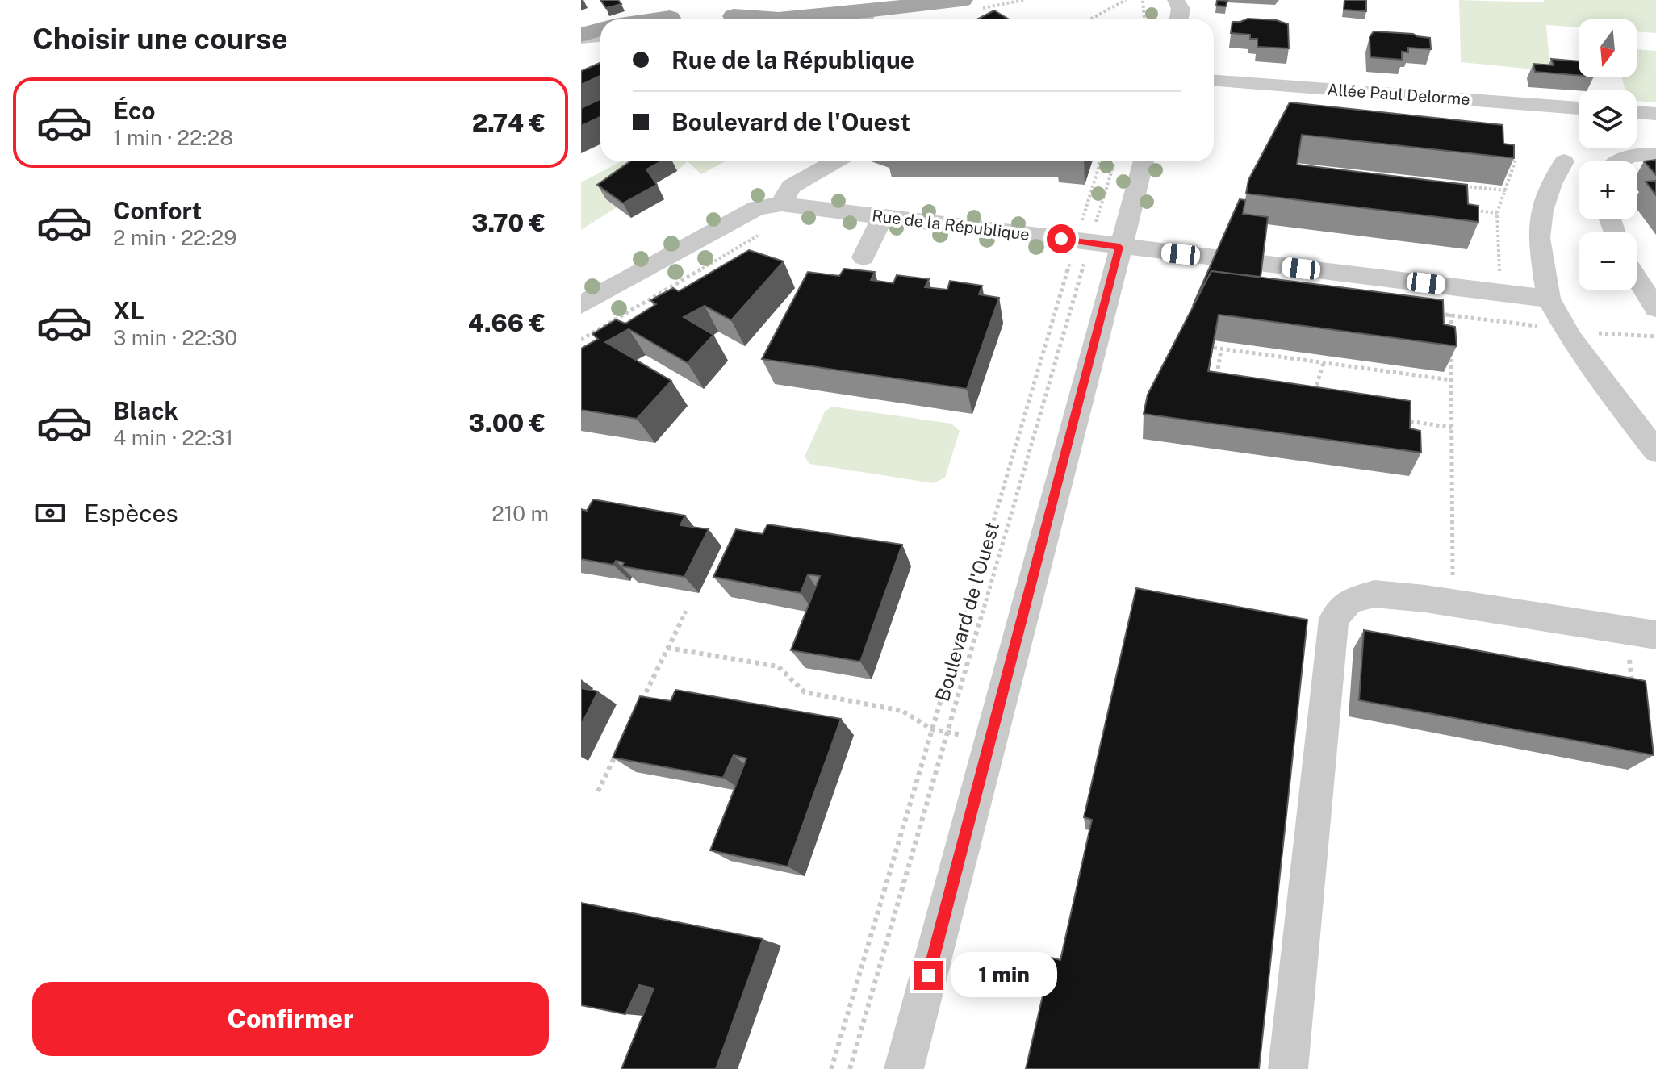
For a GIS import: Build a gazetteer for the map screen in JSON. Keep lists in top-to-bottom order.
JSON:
{
  "streets": {
    "street": ["Allée Paul Delorme", "Rue de la République"],
    "path": ["Boulevard de l'Ouest"]
  },
  "crossings": [
    ["Rue de la République", "Boulevard de l'Ouest"]
  ],
  "north": "bottom",
  "page": {
    "heading": "Choisir une course",
    "map_buttons": ["+", "−"],
    "banner": ["Rue de la République", "Boulevard de l'Ouest"],
    "list": [
      {
        "name": "Éco",
        "note": "1 min · 22:28",
        "value": "2.74 €"
      },
      {
        "name": "Confort",
        "note": "2 min · 22:29",
        "value": "3.70 €"
      },
      {
        "name": "XL",
        "note": "3 min · 22:30",
        "value": "4.66 €"
      },
      {
        "name": "Black",
        "note": "4 min · 22:31",
        "value": "3.00 €"
      }
    ],
    "pay": ["Espèces", "210 m"],
    "bubble": "1 min",
    "buttons": "Confirmer"
  }
}
